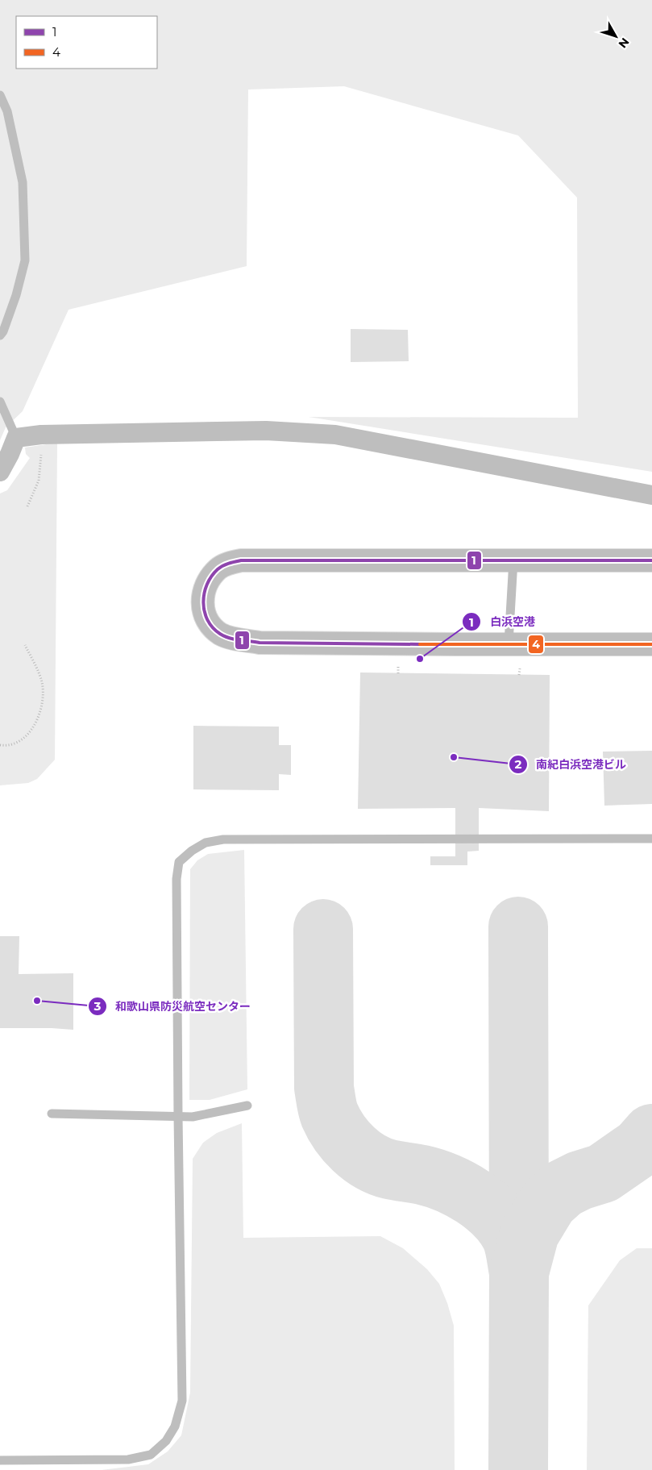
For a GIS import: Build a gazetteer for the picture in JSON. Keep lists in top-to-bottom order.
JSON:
{
  "places": ["白浜空港", "南紀白浜空港ビル", "和歌山県防災航空センター"],
  "lines": ["transit line 1", "transit line 4"],
  "legend": ["1", "4"],
  "north": "bottom right"
}
